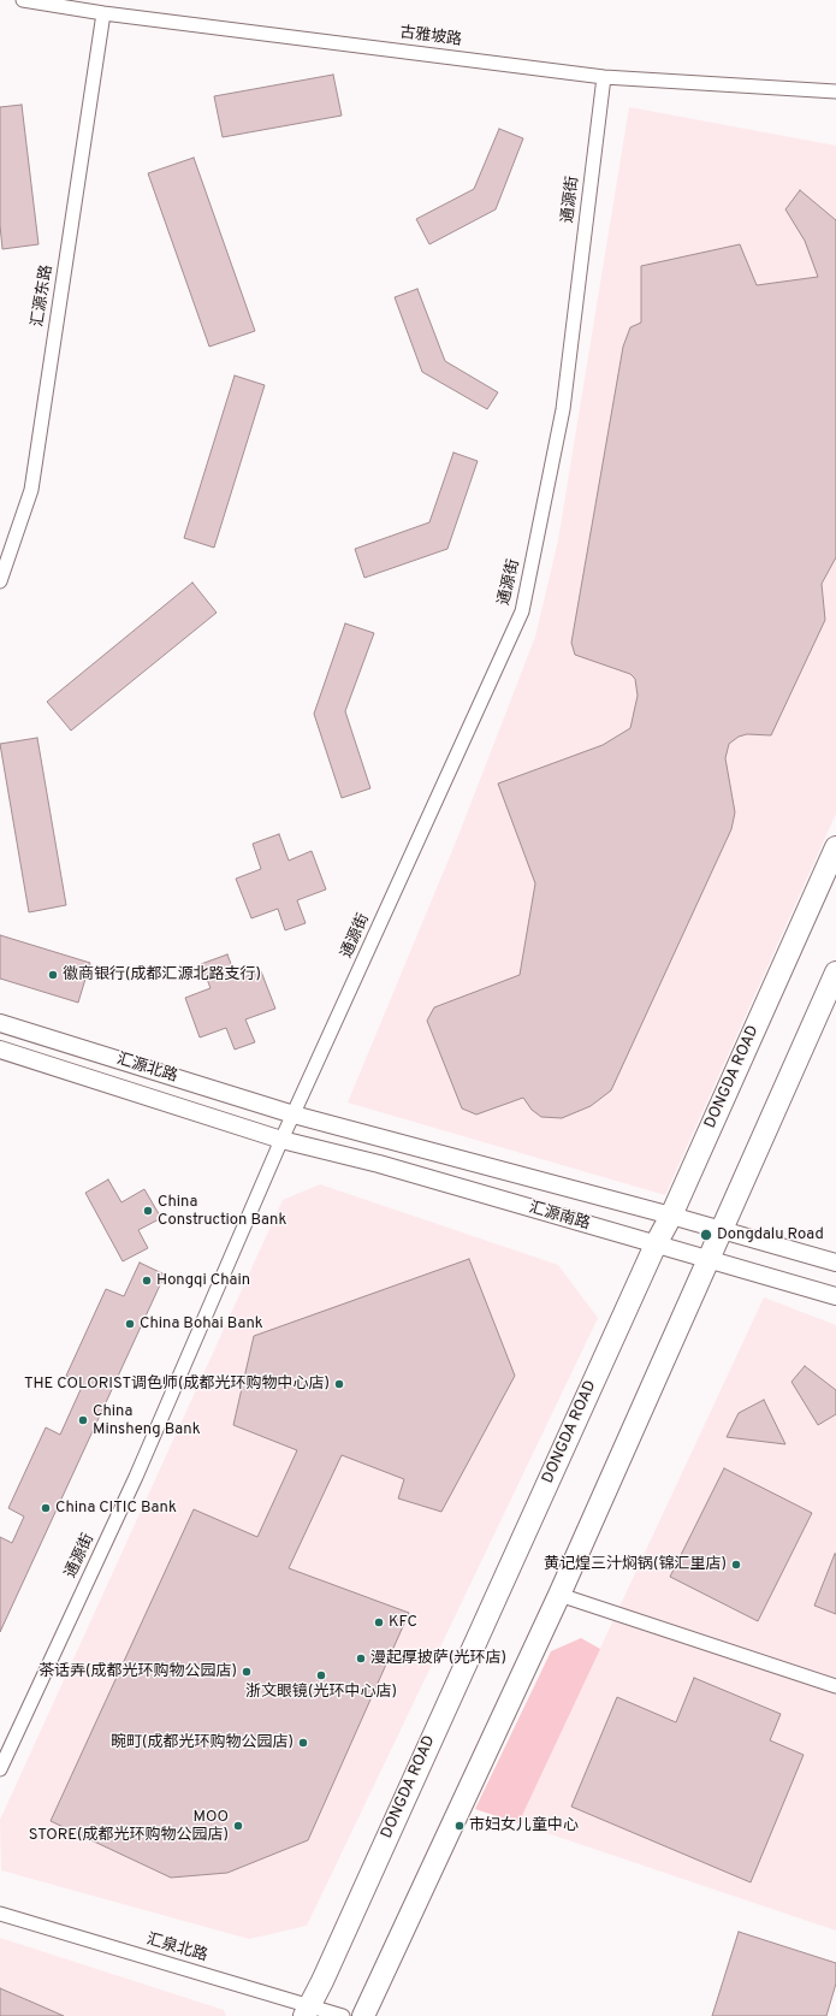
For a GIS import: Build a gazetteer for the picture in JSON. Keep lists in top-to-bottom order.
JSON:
{
  "streets": {
    "main road": ["DONGDA ROAD"],
    "street": [
      "古雅坡路",
      "通源街",
      "汇源东路",
      "汇源北路",
      "汇源南路",
      "汇泉北路"
    ]
  },
  "crossings": [
    ["古雅坡路", "通源街"],
    ["古雅坡路", "汇源东路"],
    ["通源街", "汇源北路"],
    ["通源街", "汇源南路"],
    ["汇源北路", "汇源南路"],
    ["DONGDA ROAD", "汇源南路"],
    ["DONGDA ROAD", "汇泉北路"]
  ],
  "places": [
    "徽商银行(成都汇源北路支行)",
    "China Construction Bank",
    "Dongdalu Road",
    "Hongqi Chain",
    "China Bohai Bank",
    "THE COLORIST调色师(成都光环购物中心店)",
    "China Minsheng Bank",
    "China CITIC Bank",
    "黄记煌三汁焖锅(锦汇里店)",
    "KFC",
    "漫起·厚披萨(光环店)",
    "茶话弄(成都光环购物公园店)",
    "浙文眼镜(光环中心店)",
    "畹町(成都光环购物公园店)",
    "MOO STORE(成都光环购物公园店)",
    "市妇女儿童中心"
  ]
}
